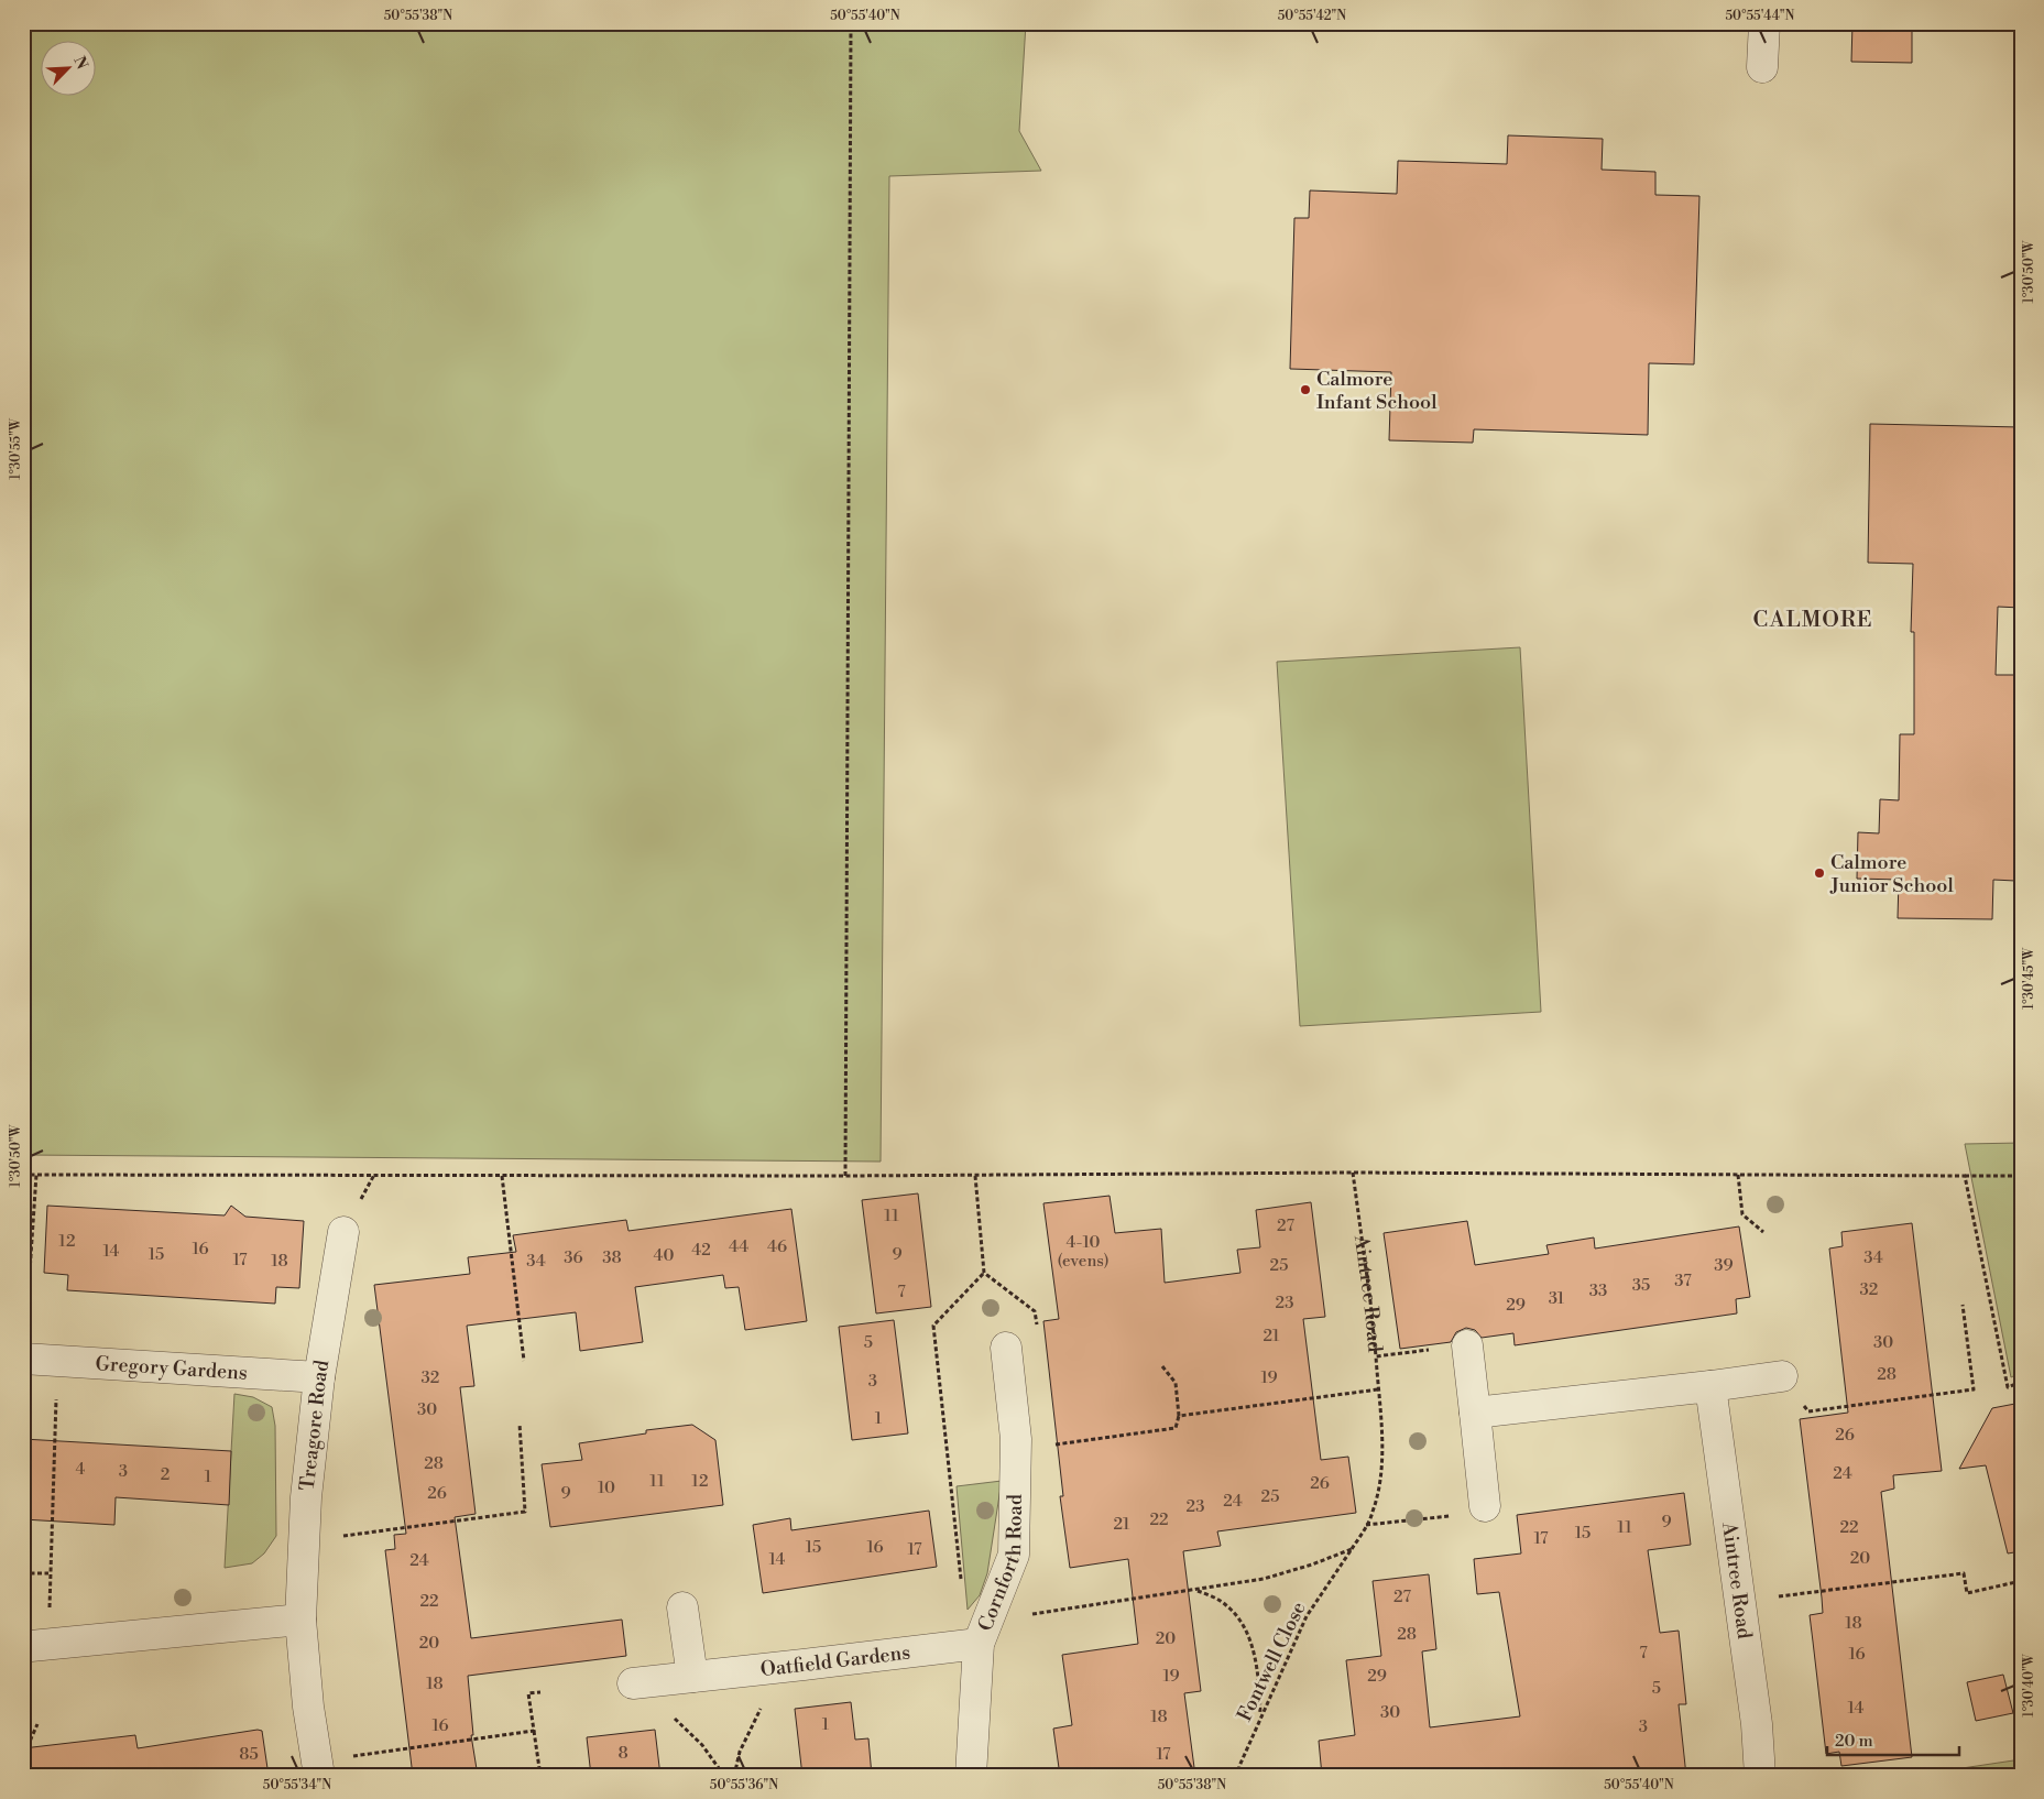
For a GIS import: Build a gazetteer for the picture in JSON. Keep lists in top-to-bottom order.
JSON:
{
  "streets": {
    "street": [
      "Aintree Road",
      "Gregory Gardens",
      "Treagore Road",
      "Cornforth Road",
      "Oatfield Gardens"
    ],
    "path": ["Fontwell Close"]
  },
  "crossings": [
    ["Gregory Gardens", "Treagore Road"],
    ["Cornforth Road", "Oatfield Gardens"],
    ["Cornforth Road", "Fontwell Close"],
    ["Oatfield Gardens", "Fontwell Close"]
  ],
  "districts": ["CALMORE"],
  "places": ["Calmore Infant School", "Calmore Junior School"],
  "house_numbers": [
    "11",
    "27",
    "12",
    "4-10 (evens)",
    "44",
    "46",
    "16",
    "42",
    "14",
    "15",
    "9",
    "40",
    "36",
    "38",
    "34",
    "17",
    "18",
    "34",
    "25",
    "39",
    "37",
    "35",
    "32",
    "33",
    "7",
    "31",
    "23",
    "29",
    "21",
    "5",
    "30",
    "28",
    "32",
    "19",
    "3",
    "30",
    "1",
    "26",
    "28",
    "4",
    "3",
    "24",
    "2",
    "1",
    "11",
    "12",
    "26",
    "10",
    "26",
    "9",
    "25",
    "24",
    "23",
    "22",
    "9",
    "21",
    "11",
    "22",
    "15",
    "17",
    "15",
    "16",
    "17",
    "20",
    "14",
    "24",
    "27",
    "22",
    "18",
    "28",
    "20",
    "20",
    "7",
    "16",
    "19",
    "29",
    "18",
    "5",
    "14",
    "30",
    "18",
    "1",
    "16",
    "3",
    "8",
    "85",
    "17"
  ],
  "scale_bar": "20 m",
  "north": "top right",
  "coordinates": [
    "50°55'38\"N",
    "50°55'40\"N",
    "50°55'42\"N",
    "50°55'44\"N",
    "1°30'50\"W",
    "1°30'55\"W",
    "1°30'45\"W",
    "1°30'40\"W",
    "50°55'34\"N",
    "50°55'36\"N"
  ]
}
